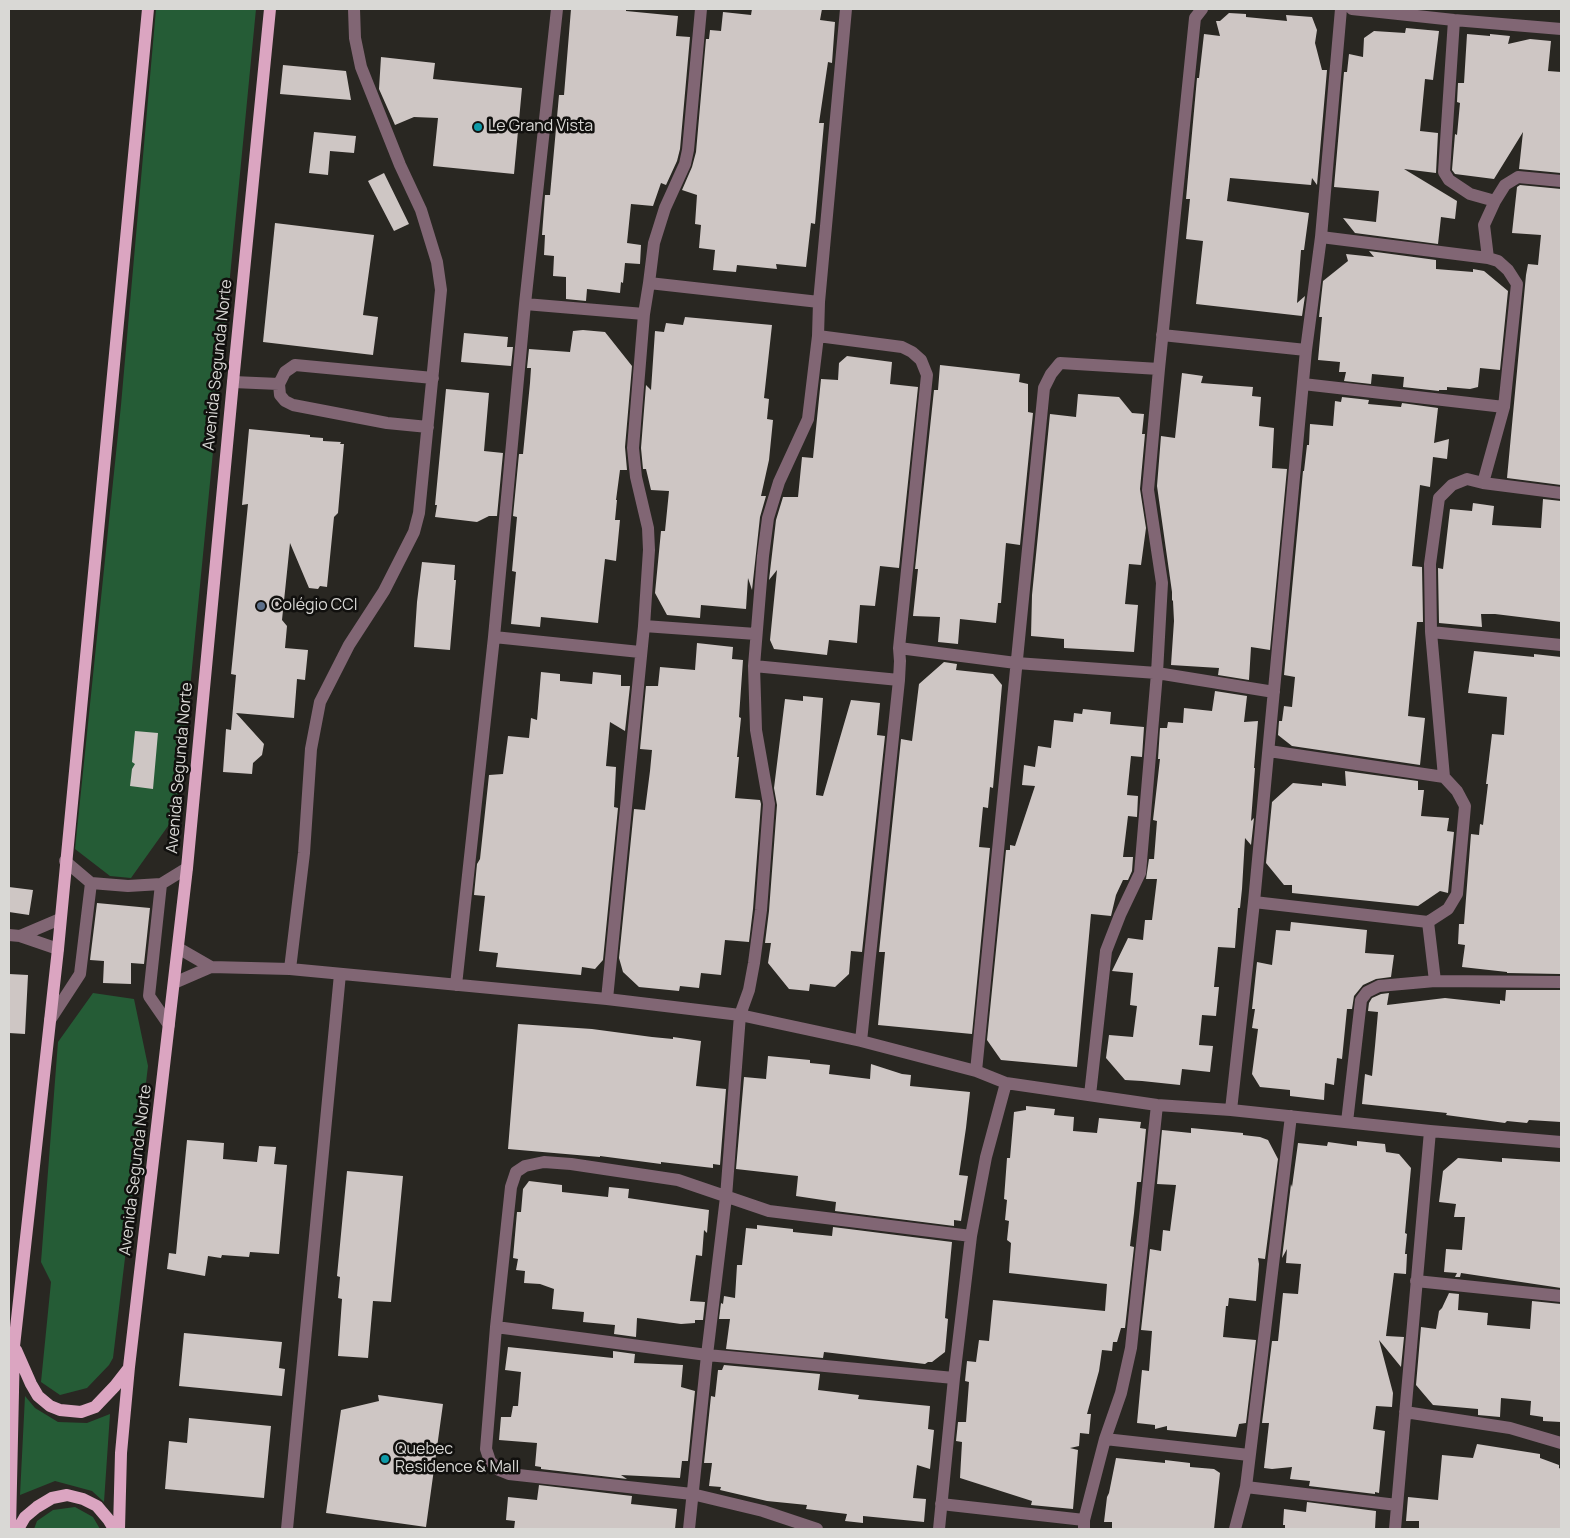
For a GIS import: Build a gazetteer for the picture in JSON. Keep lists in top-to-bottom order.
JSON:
{
  "streets": {
    "main road": ["Avenida Segunda Norte"]
  },
  "places": ["Le Grand Vista", "Colégio CCI", "Quebec Residence & Mall"]
}
